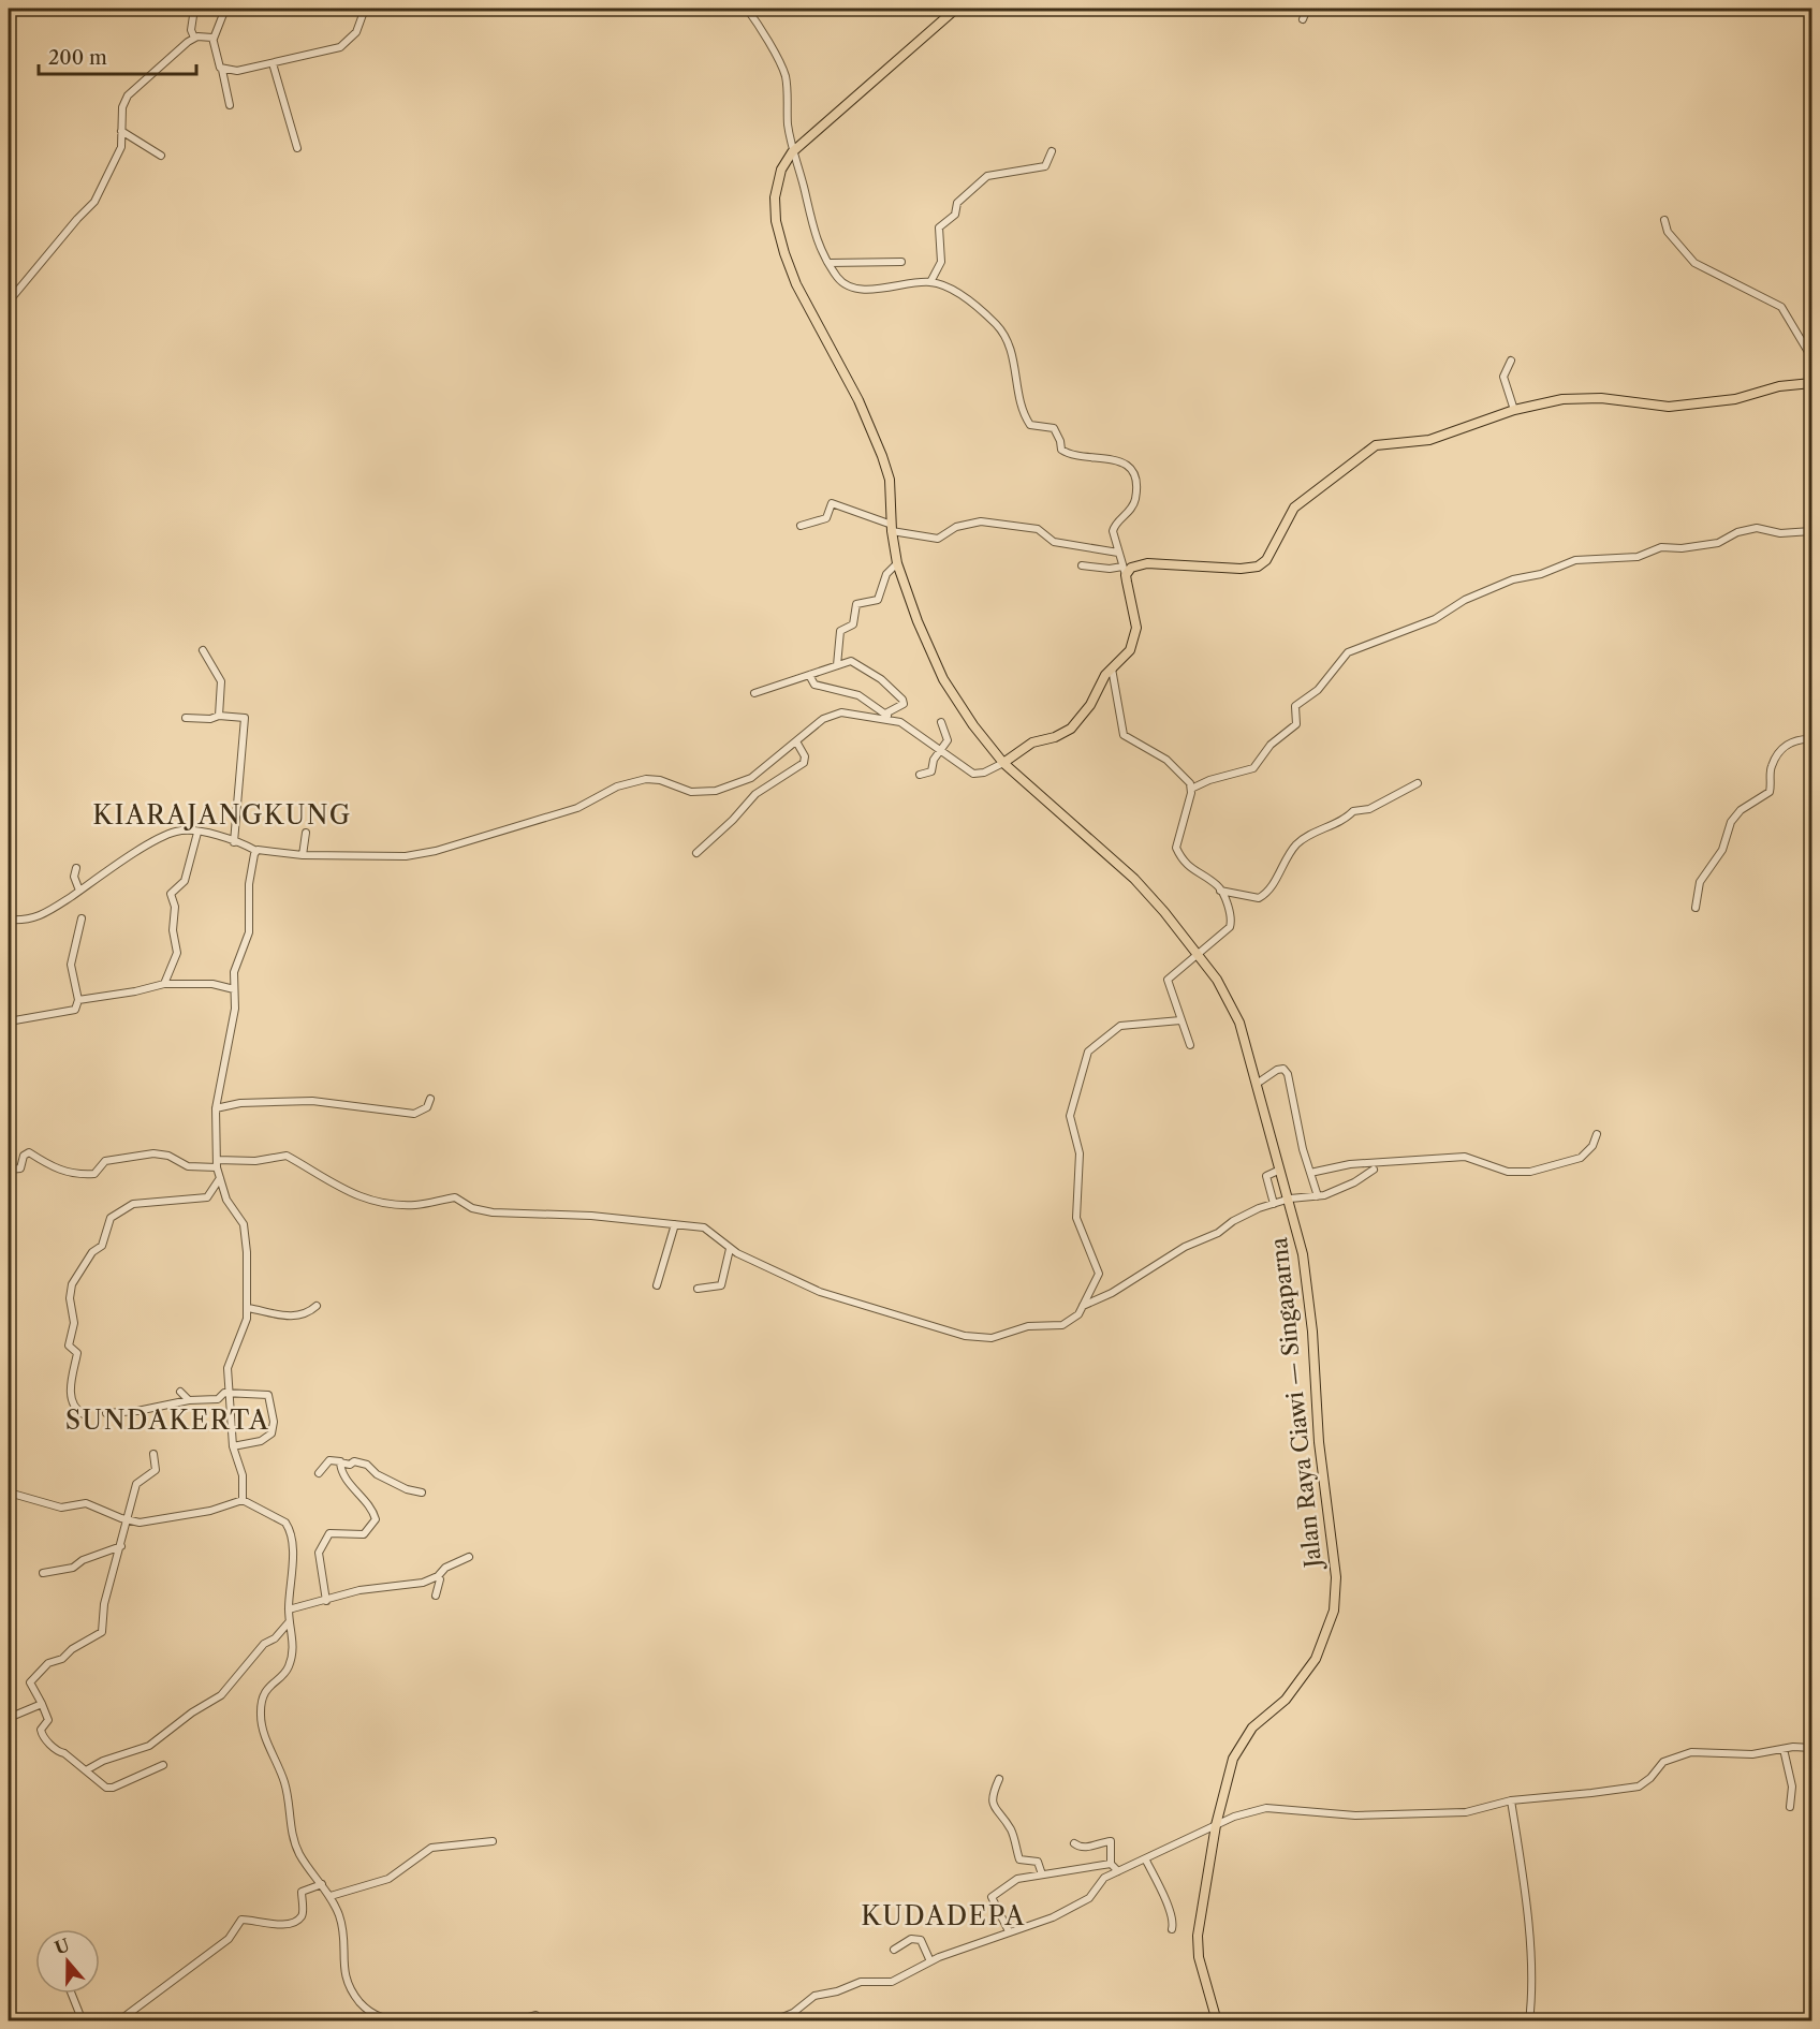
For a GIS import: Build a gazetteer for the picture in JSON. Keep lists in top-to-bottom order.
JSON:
{
  "streets": {
    "main road": ["Jalan Raya Ciawi — Singaparna"]
  },
  "districts": ["KIARAJANGKUNG", "SUNDAKERTA", "KUDADEPA"],
  "scale_bar": "200 m",
  "north": "top"
}
